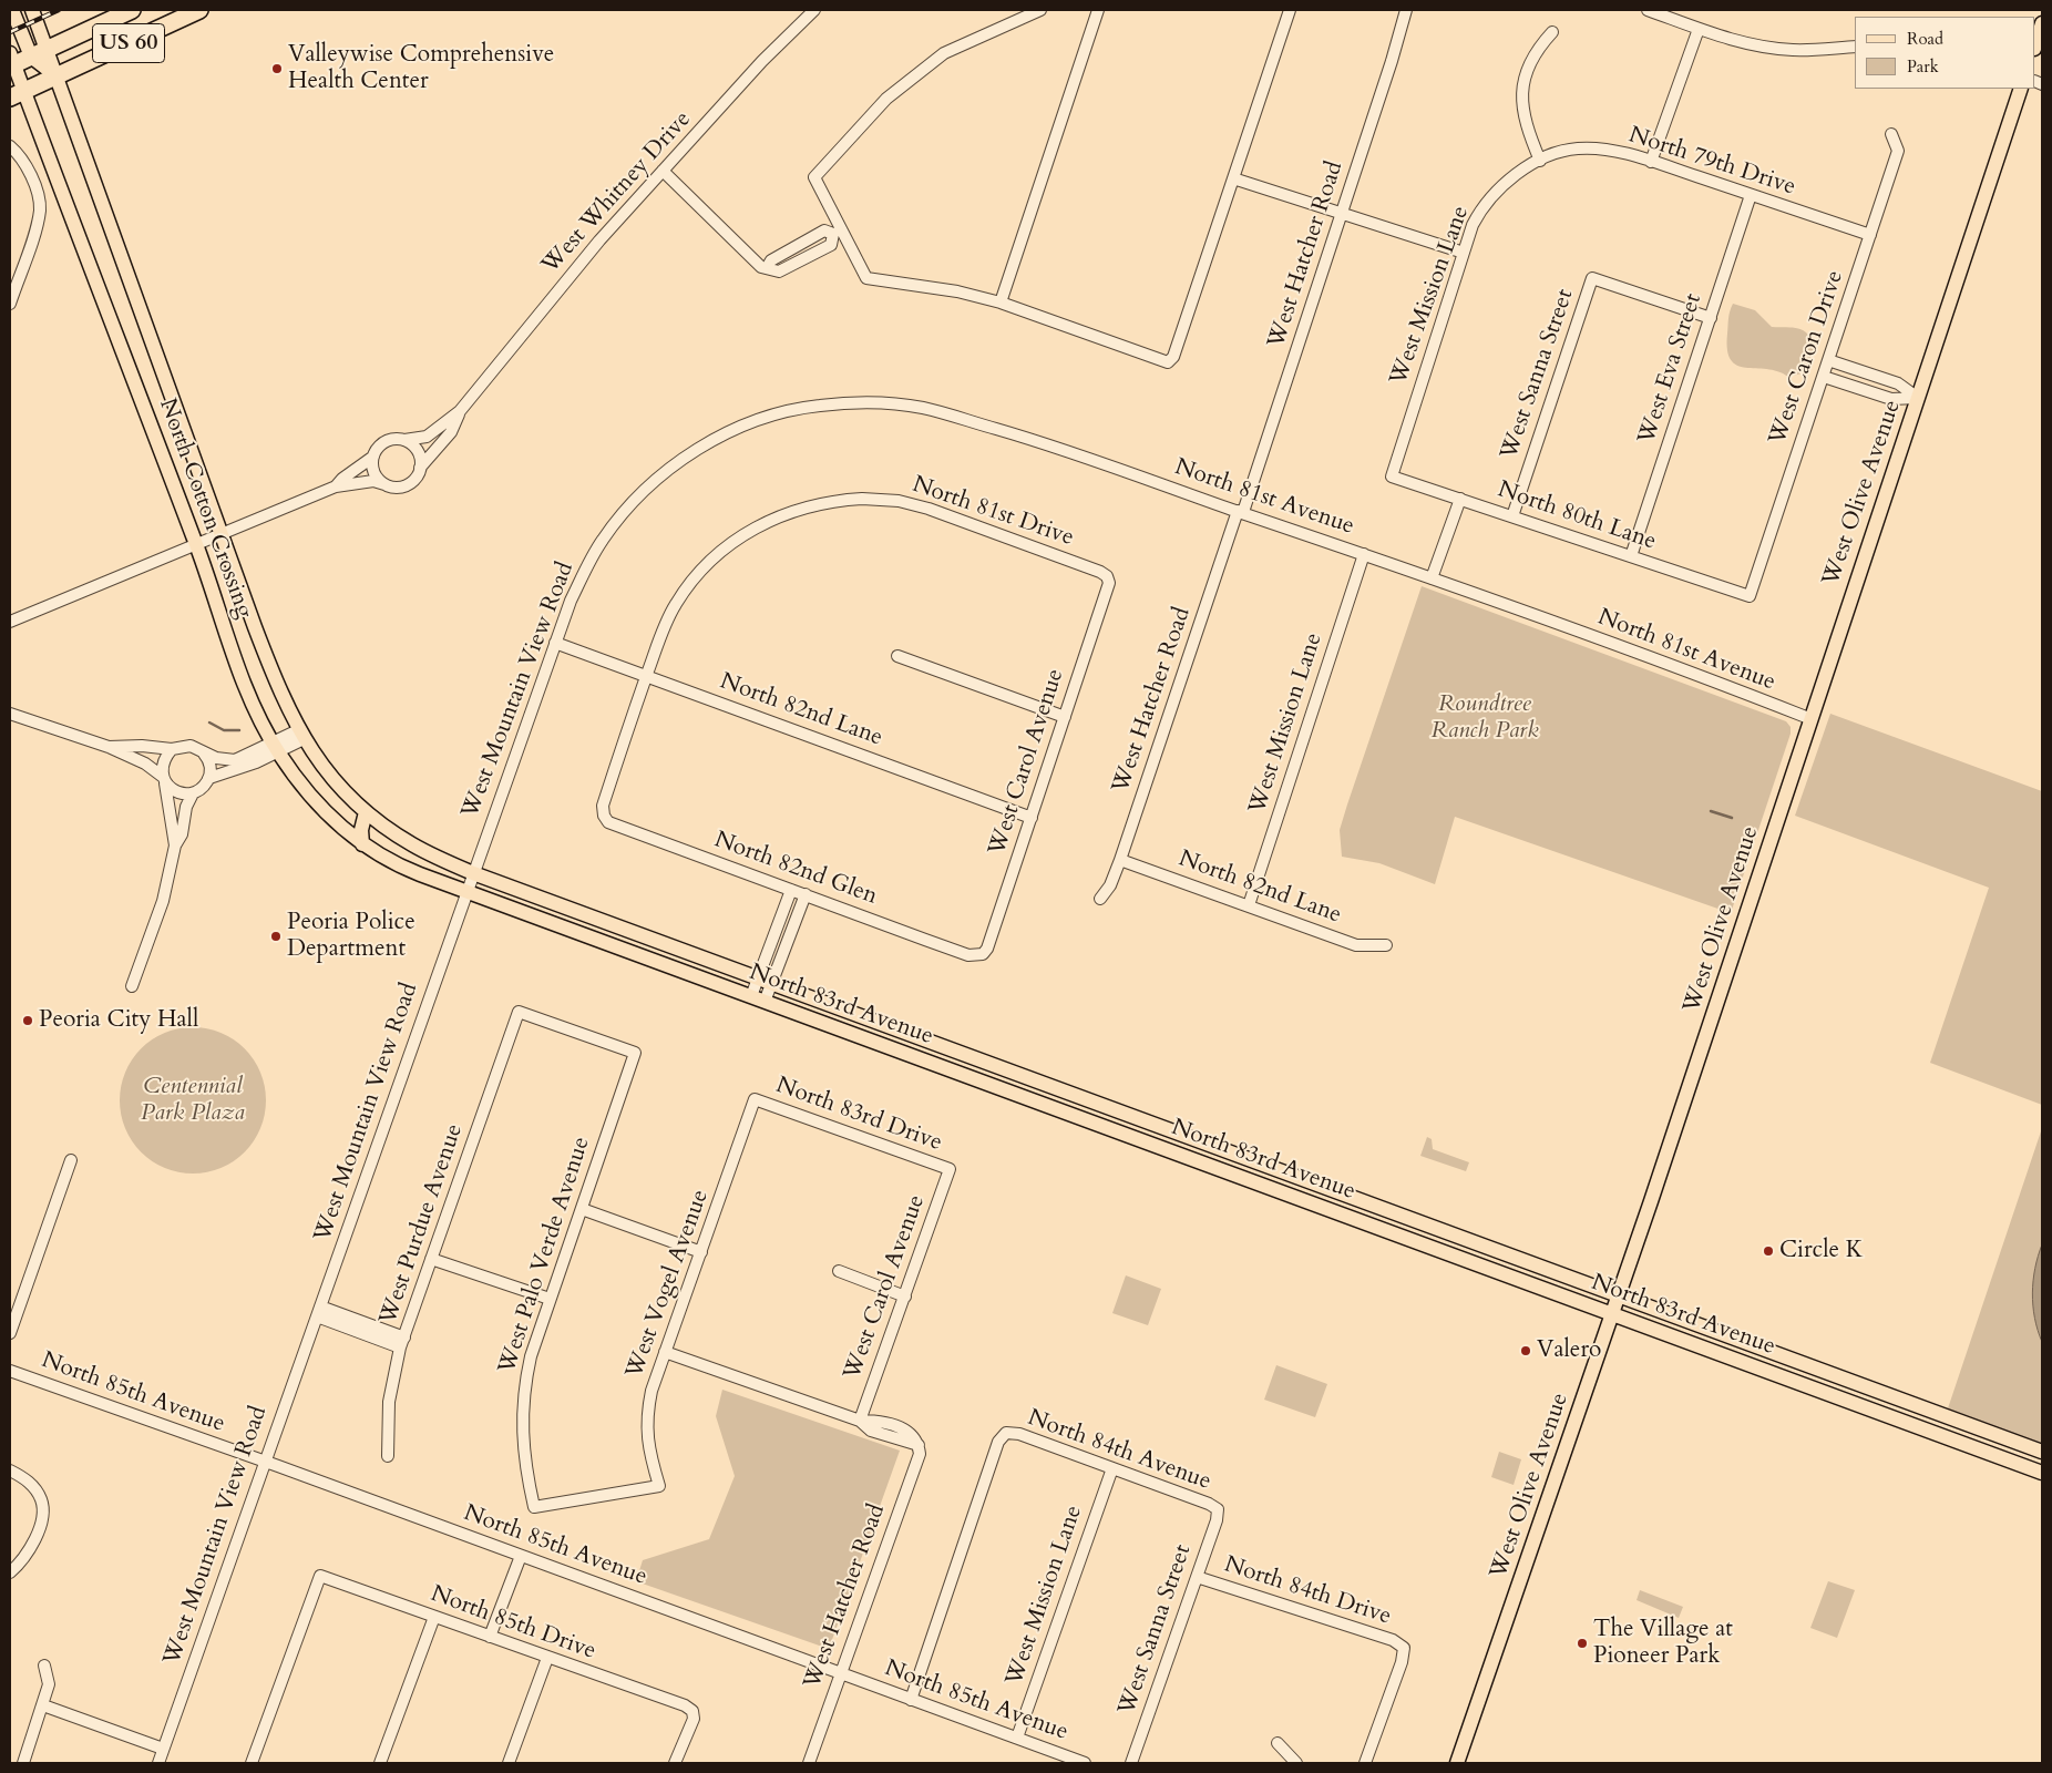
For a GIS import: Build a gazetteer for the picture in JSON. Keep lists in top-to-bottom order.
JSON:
{
  "streets": {
    "highway": ["US 60"],
    "main road": ["West Olive Avenue", "North Cotton Crossing", "North 83rd Avenue"],
    "street": [
      "North 79th Drive",
      "West Whitney Drive",
      "West Hatcher Road",
      "West Mission Lane",
      "West Caron Drive",
      "West Eva Street",
      "West Sanna Street",
      "North 81st Avenue",
      "North 81st Drive",
      "North 80th Lane",
      "West Mountain View Road",
      "North 82nd Lane",
      "West Carol Avenue",
      "North 82nd Glen",
      "North 83rd Drive",
      "West Purdue Avenue",
      "West Palo Verde Avenue",
      "West Vogel Avenue",
      "North 85th Avenue",
      "North 84th Avenue",
      "North 84th Drive",
      "North 85th Drive"
    ]
  },
  "crossings": [
    ["US 60", "North Cotton Crossing"],
    ["North 79th Drive", "West Mission Lane"],
    ["North 79th Drive", "West Caron Drive"],
    ["North 79th Drive", "West Eva Street"],
    ["West Whitney Drive", "North Cotton Crossing"],
    ["West Hatcher Road", "North 81st Avenue"],
    ["West Hatcher Road", "North 82nd Lane"],
    ["West Hatcher Road", "West Carol Avenue"],
    ["West Hatcher Road", "North 85th Avenue"],
    ["West Mission Lane", "North 81st Avenue"],
    ["West Mission Lane", "North 80th Lane"],
    ["West Mission Lane", "North 82nd Lane"],
    ["West Mission Lane", "North 85th Avenue"],
    ["West Mission Lane", "North 84th Avenue"],
    ["West Caron Drive", "North 80th Lane"],
    ["West Eva Street", "West Sanna Street"],
    ["West Eva Street", "North 80th Lane"],
    ["West Sanna Street", "North 80th Lane"],
    ["West Sanna Street", "North 84th Avenue"],
    ["West Sanna Street", "North 84th Drive"],
    ["West Olive Avenue", "North 81st Avenue"],
    ["West Olive Avenue", "North 83rd Avenue"],
    ["North 81st Avenue", "West Mountain View Road"],
    ["North Cotton Crossing", "West Mountain View Road"],
    ["North Cotton Crossing", "North 83rd Avenue"],
    ["North 81st Drive", "North 82nd Lane"],
    ["North 81st Drive", "West Carol Avenue"],
    ["North 81st Drive", "North 82nd Glen"],
    ["West Mountain View Road", "North 82nd Lane"],
    ["West Mountain View Road", "North 83rd Avenue"],
    ["West Mountain View Road", "North 85th Avenue"],
    ["North 82nd Lane", "West Carol Avenue"],
    ["North 82nd Lane", "North 82nd Glen"],
    ["West Carol Avenue", "North 82nd Glen"],
    ["West Carol Avenue", "North 83rd Drive"],
    ["North 83rd Drive", "West Vogel Avenue"],
    ["West Purdue Avenue", "West Palo Verde Avenue"],
    ["West Palo Verde Avenue", "West Vogel Avenue"],
    ["North 85th Avenue", "North 84th Avenue"]
  ],
  "parks": ["Roundtree Ranch Park", "Centennial Park Plaza"],
  "places": [
    "Valleywise Comprehensive Health Center",
    "Peoria Police Department",
    "Peoria City Hall",
    "Circle K",
    "Valero",
    "The Village at Pioneer Park"
  ],
  "legend": ["Road", "Park"]
}
